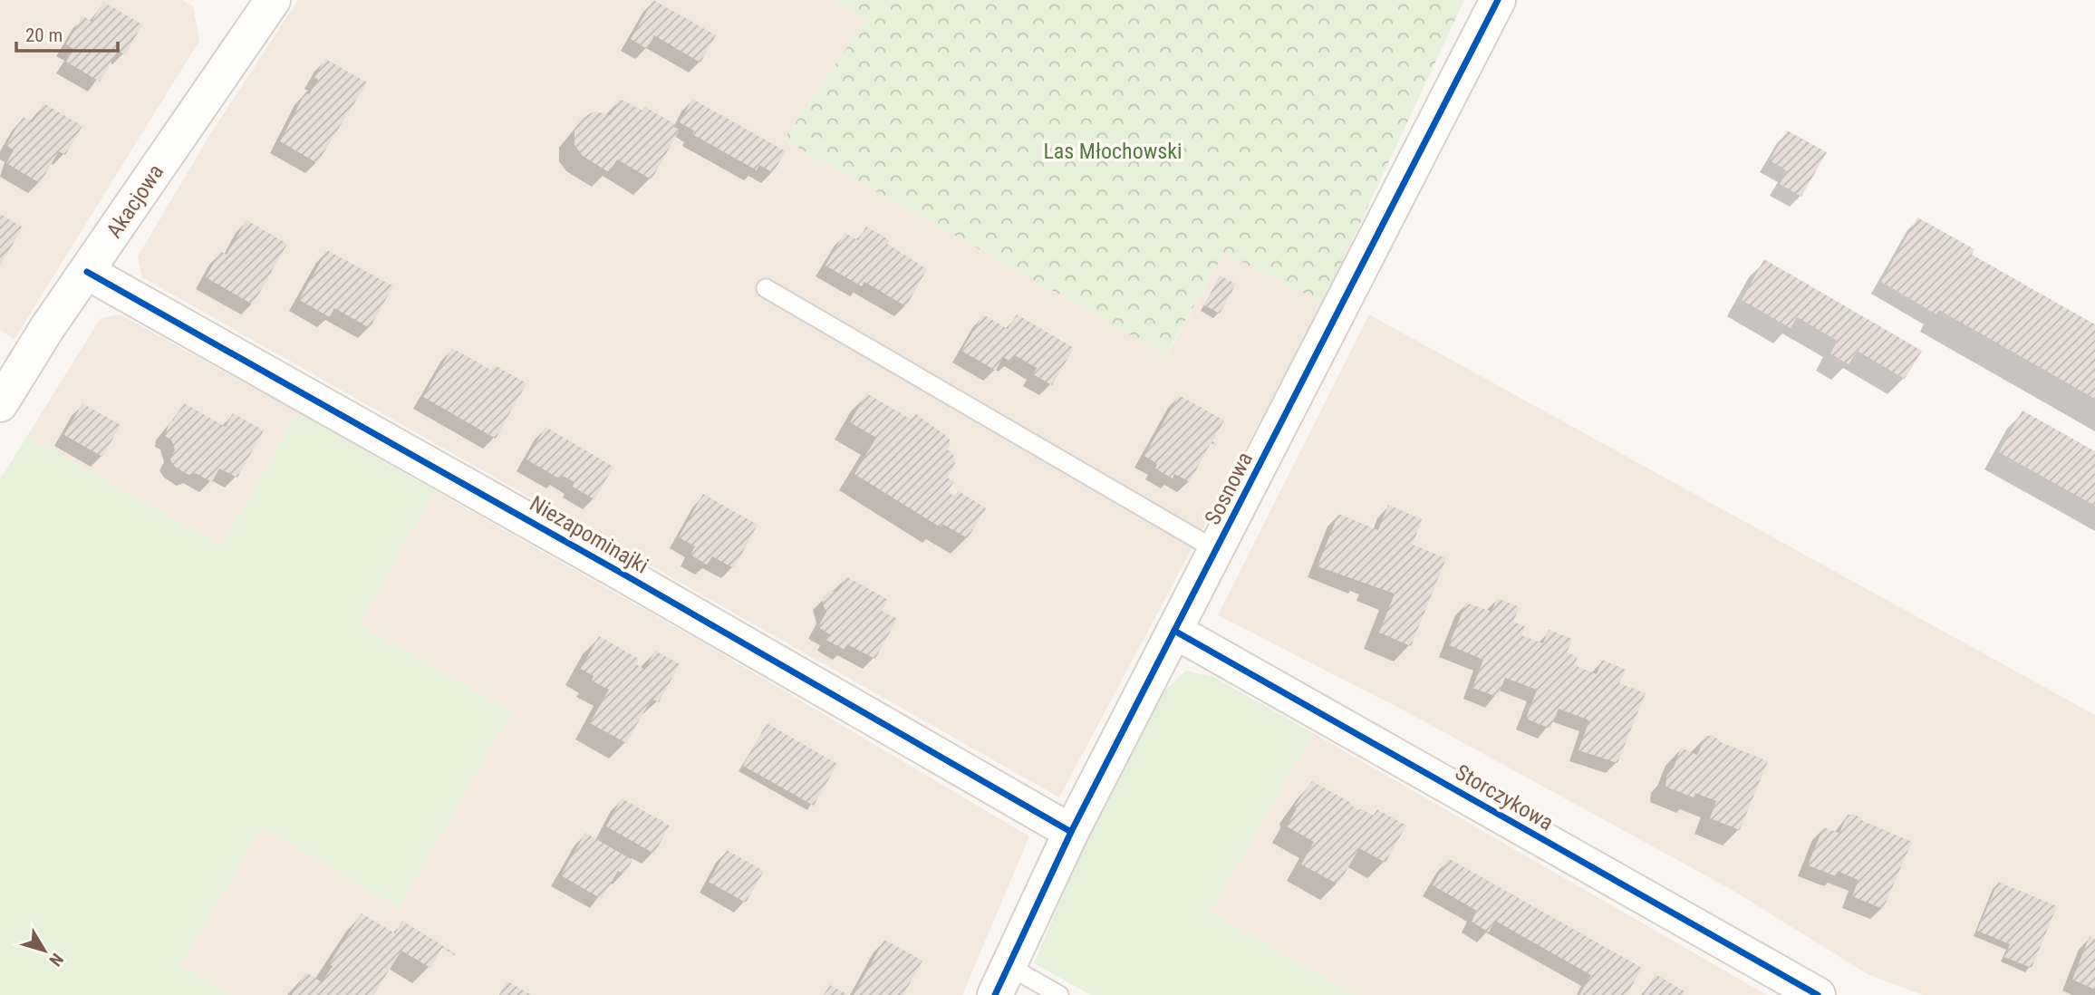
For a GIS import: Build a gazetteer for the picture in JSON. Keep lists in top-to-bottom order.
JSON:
{
  "streets": {
    "street": [
      "Akacjowa",
      "Sosnowa",
      "Niezapominajki",
      "Storczykowa"
    ]
  },
  "crossings": [
    ["Akacjowa", "Niezapominajki"],
    ["Sosnowa", "Niezapominajki"],
    ["Sosnowa", "Storczykowa"]
  ],
  "parks": ["Las Młochowski"],
  "scale_bar": "20 m",
  "north": "bottom right"
}
